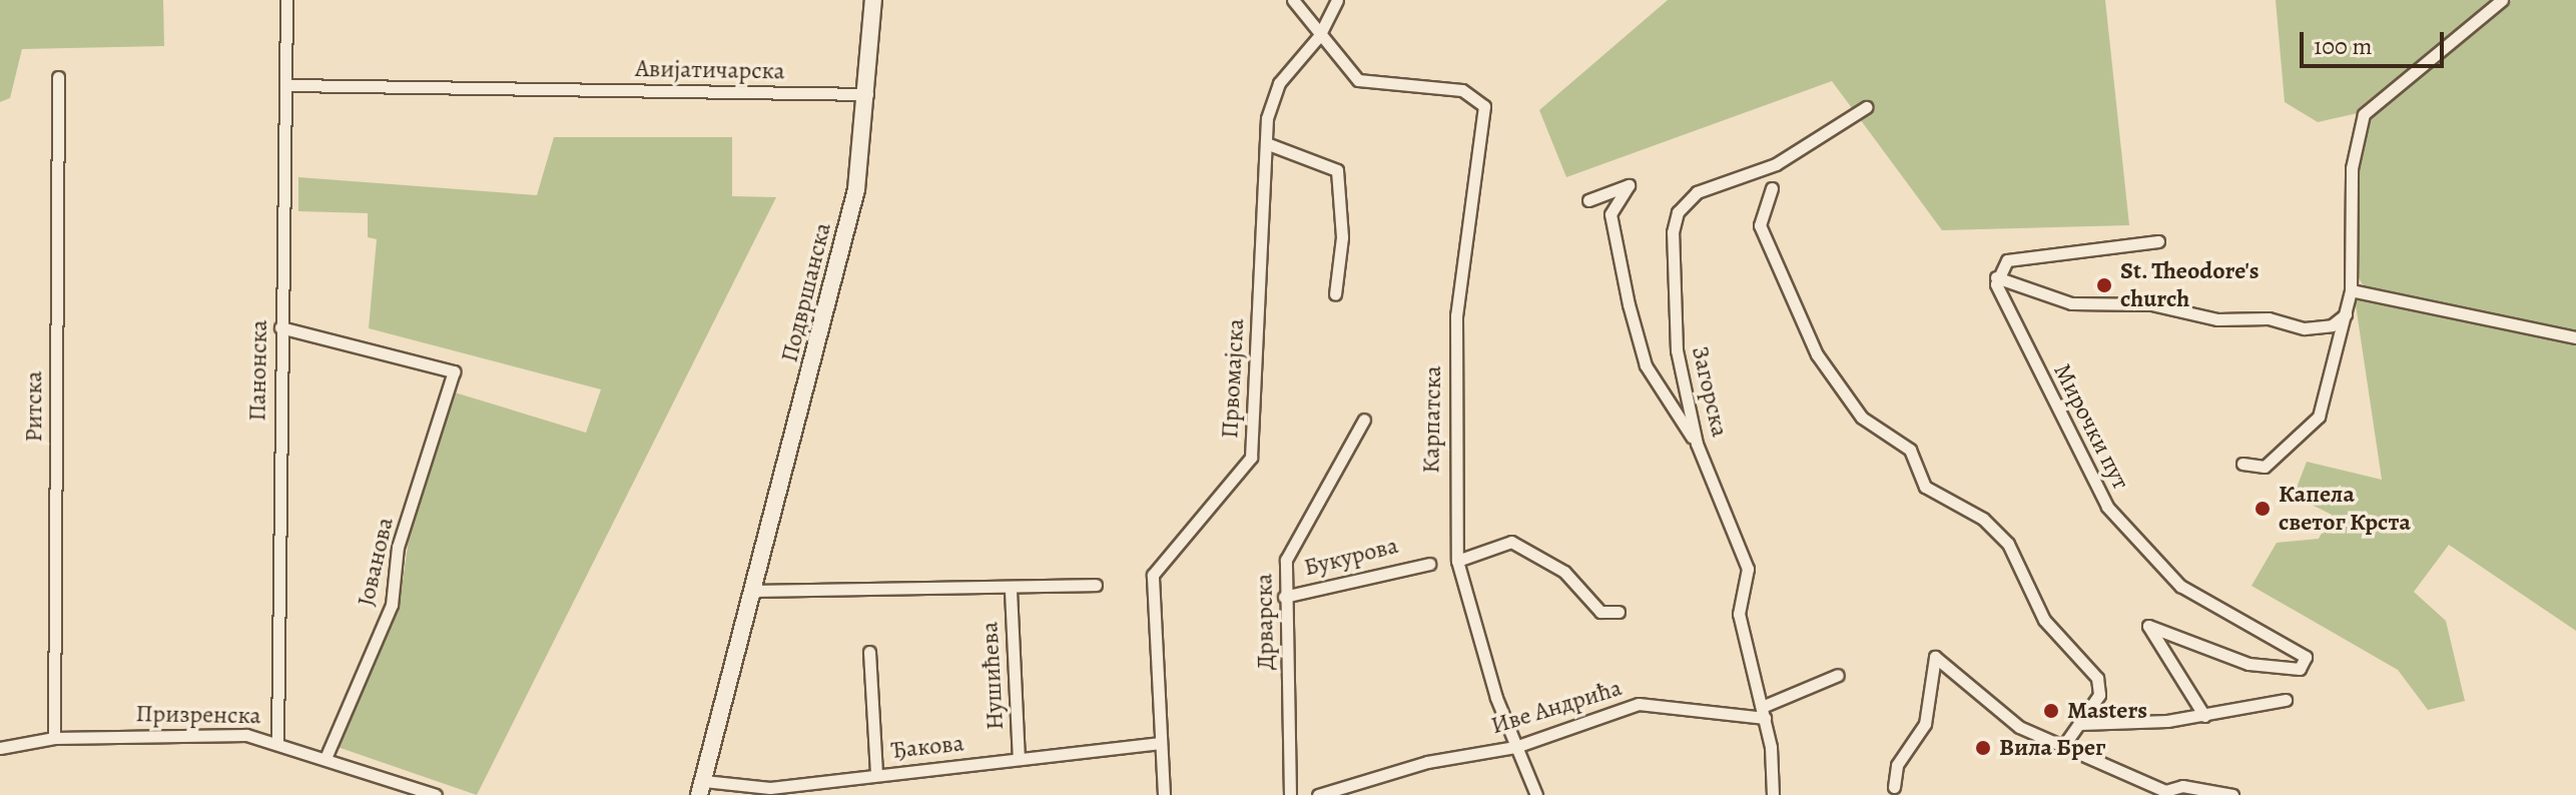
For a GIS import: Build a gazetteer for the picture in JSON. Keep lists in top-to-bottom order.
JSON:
{
  "streets": {
    "street": [
      "Авијатичарска",
      "Подвршанска",
      "Панонска",
      "Првомајска",
      "Загорска",
      "Ритска",
      "Карпатска",
      "Мирочки пут",
      "Букурова",
      "Јованова",
      "Дрварска",
      "Нушићева",
      "Иве Андрића",
      "Призренска",
      "Ђакова"
    ]
  },
  "crossings": [
    ["Авијатичарска", "Подвршанска"],
    ["Авијатичарска", "Панонска"],
    ["Подвршанска", "Ђакова"],
    ["Панонска", "Јованова"],
    ["Панонска", "Призренска"],
    ["Првомајска", "Карпатска"],
    ["Првомајска", "Ђакова"],
    ["Загорска", "Иве Андрића"],
    ["Ритска", "Призренска"],
    ["Карпатска", "Иве Андрића"],
    ["Букурова", "Дрварска"],
    ["Јованова", "Призренска"],
    ["Нушићева", "Ђакова"]
  ],
  "places": [
    "St. Theodore's church",
    "Капела светог Крста",
    "Masters",
    "Вила Брег"
  ],
  "scale_bar": "100 m"
}
